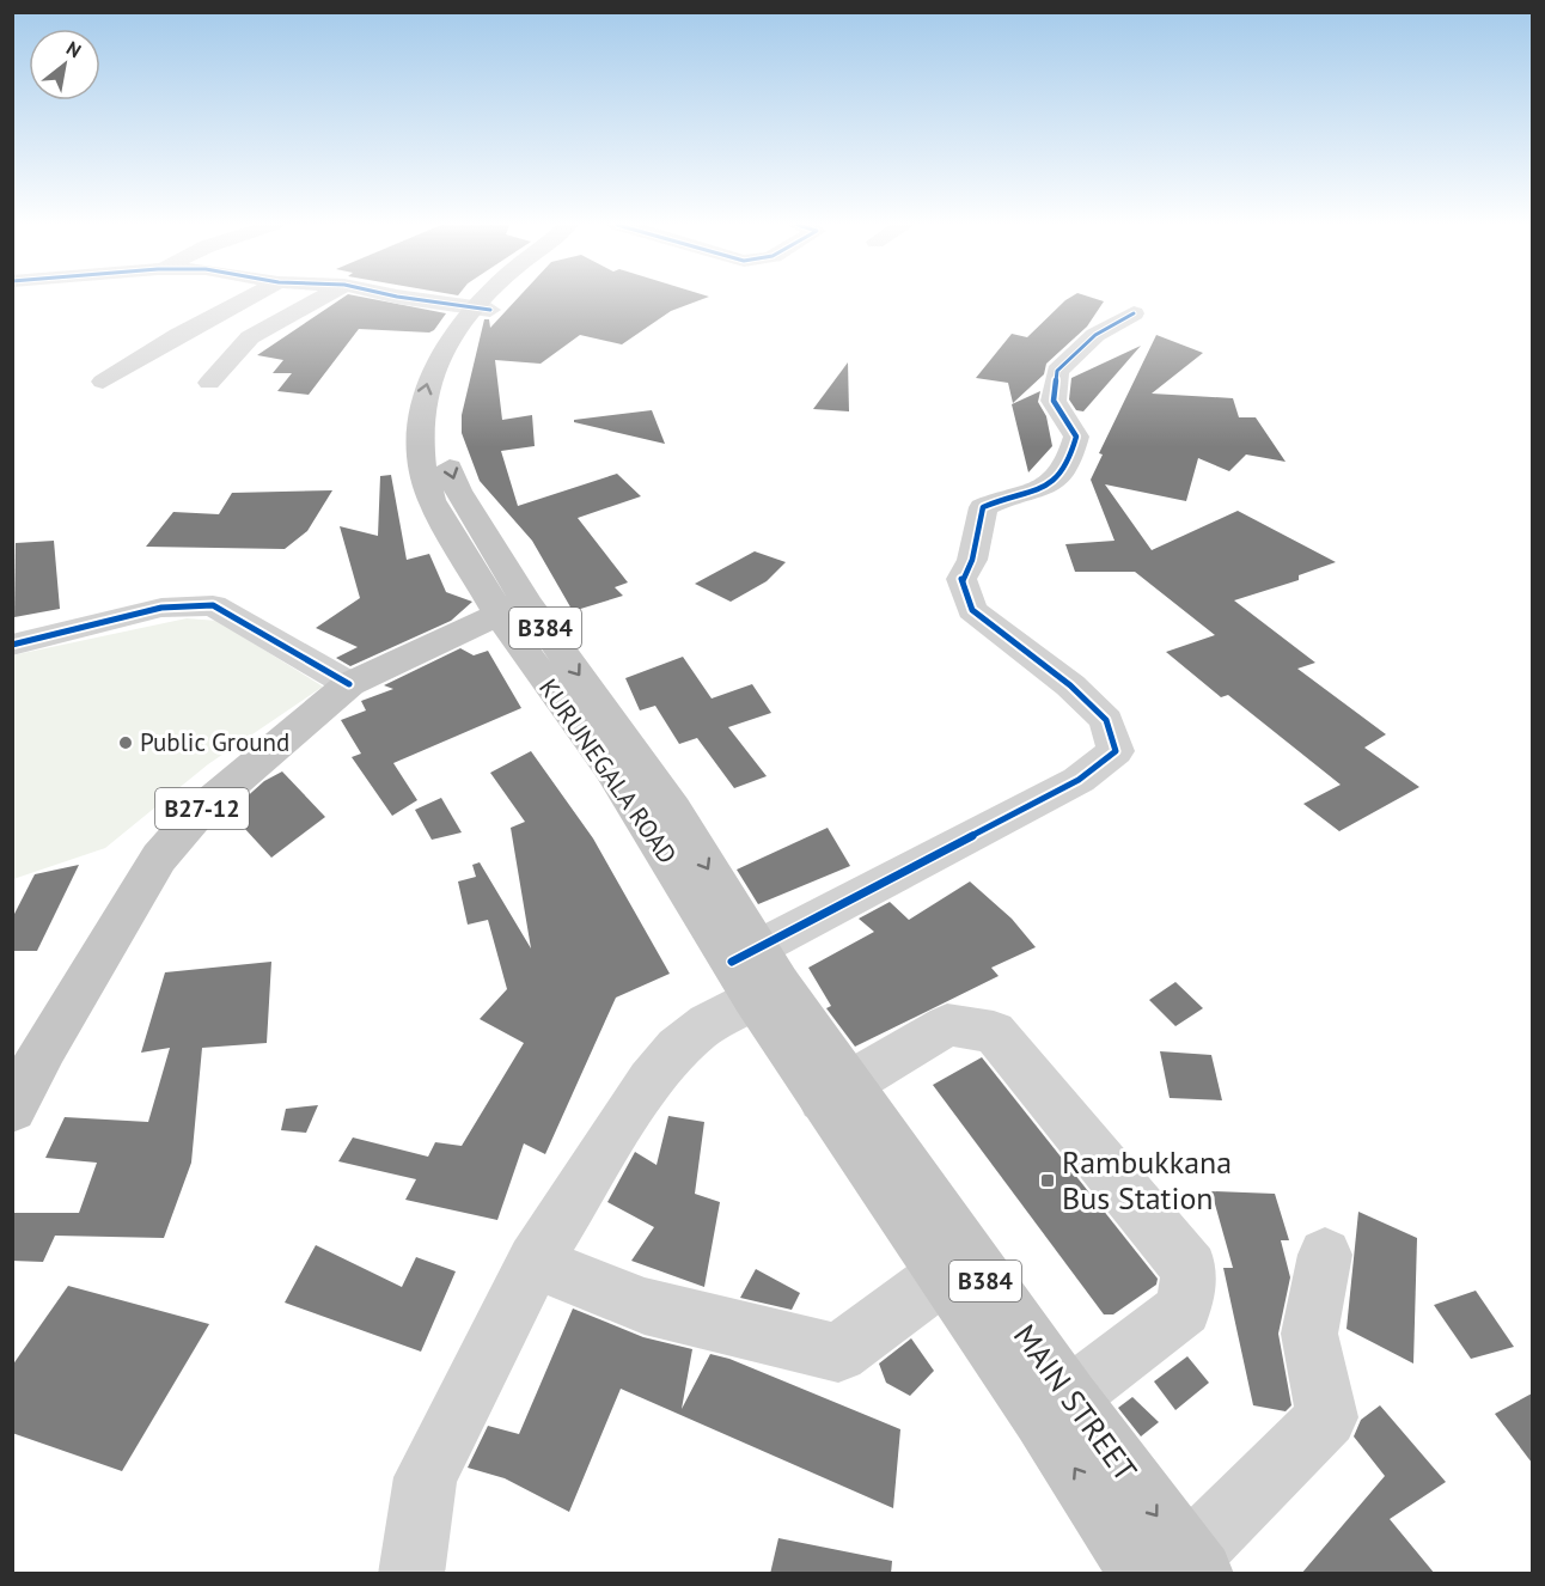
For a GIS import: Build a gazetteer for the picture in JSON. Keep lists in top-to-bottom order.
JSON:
{
  "streets": {
    "main road": [
      "B384",
      "KURUNEGALA ROAD",
      "B27-12",
      "MAIN STREET"
    ]
  },
  "crossings": [
    ["KURUNEGALA ROAD", "B27-12"],
    ["KURUNEGALA ROAD", "MAIN STREET"]
  ],
  "places": {
    "other": ["Public Ground"],
    "transit": ["Rambukkana Bus Station"]
  },
  "north": "top right"
}
